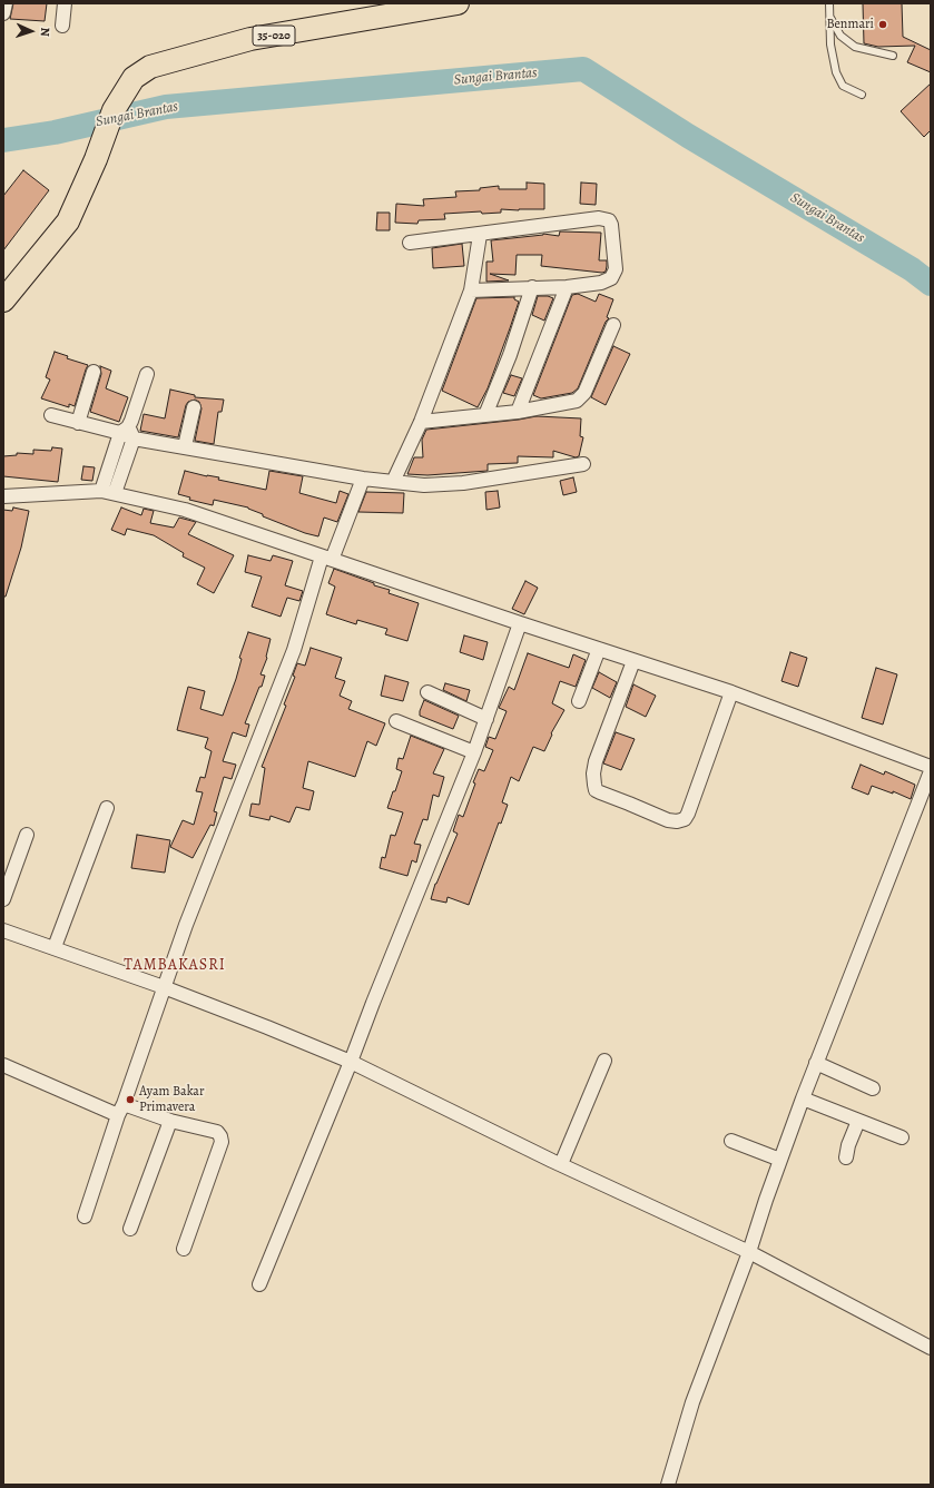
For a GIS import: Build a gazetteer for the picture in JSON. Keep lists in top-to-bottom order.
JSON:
{
  "streets": {
    "main road": ["35-020"]
  },
  "districts": ["TAMBAKASRI"],
  "water": ["Sungai Brantas"],
  "places": ["Benmari", "Ayam Bakar Primavera"],
  "north": "right"
}
